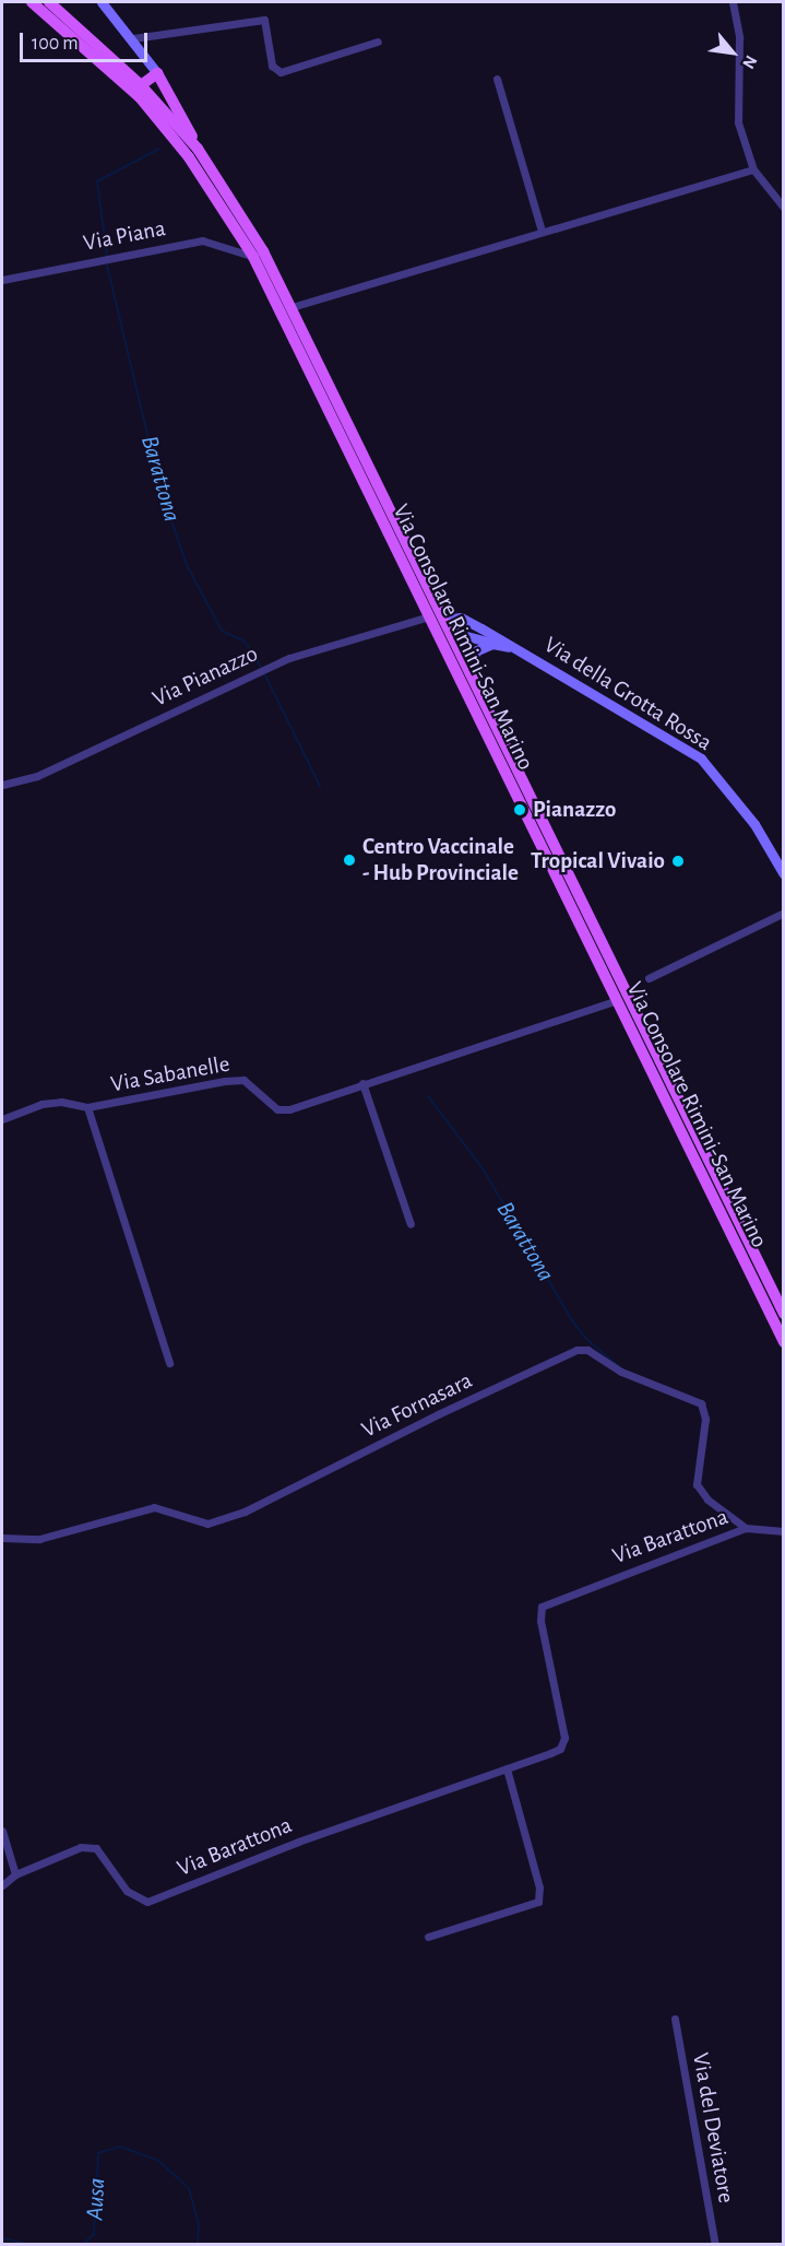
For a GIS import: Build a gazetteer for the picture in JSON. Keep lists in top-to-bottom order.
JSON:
{
  "streets": {
    "main road": ["Via Consolare Rimini-San Marino"],
    "street": [
      "Via Piana",
      "Via Pianazzo",
      "Via della Grotta Rossa",
      "Via Sabanelle",
      "Via Fornasara",
      "Via Barattona",
      "Via del Deviatore"
    ]
  },
  "crossings": [
    ["Via Piana", "Via Consolare Rimini-San Marino"],
    ["Via Consolare Rimini-San Marino", "Via Pianazzo"],
    ["Via Consolare Rimini-San Marino", "Via della Grotta Rossa"],
    ["Via Consolare Rimini-San Marino", "Via Sabanelle"],
    ["Via Fornasara", "Via Barattona"]
  ],
  "water": ["Barattona", "Ausa"],
  "places": ["Pianazzo", "Centro Vaccinale - Hub Provinciale", "Tropical Vivaio"],
  "scale_bar": "100 m",
  "north": "bottom right"
}
